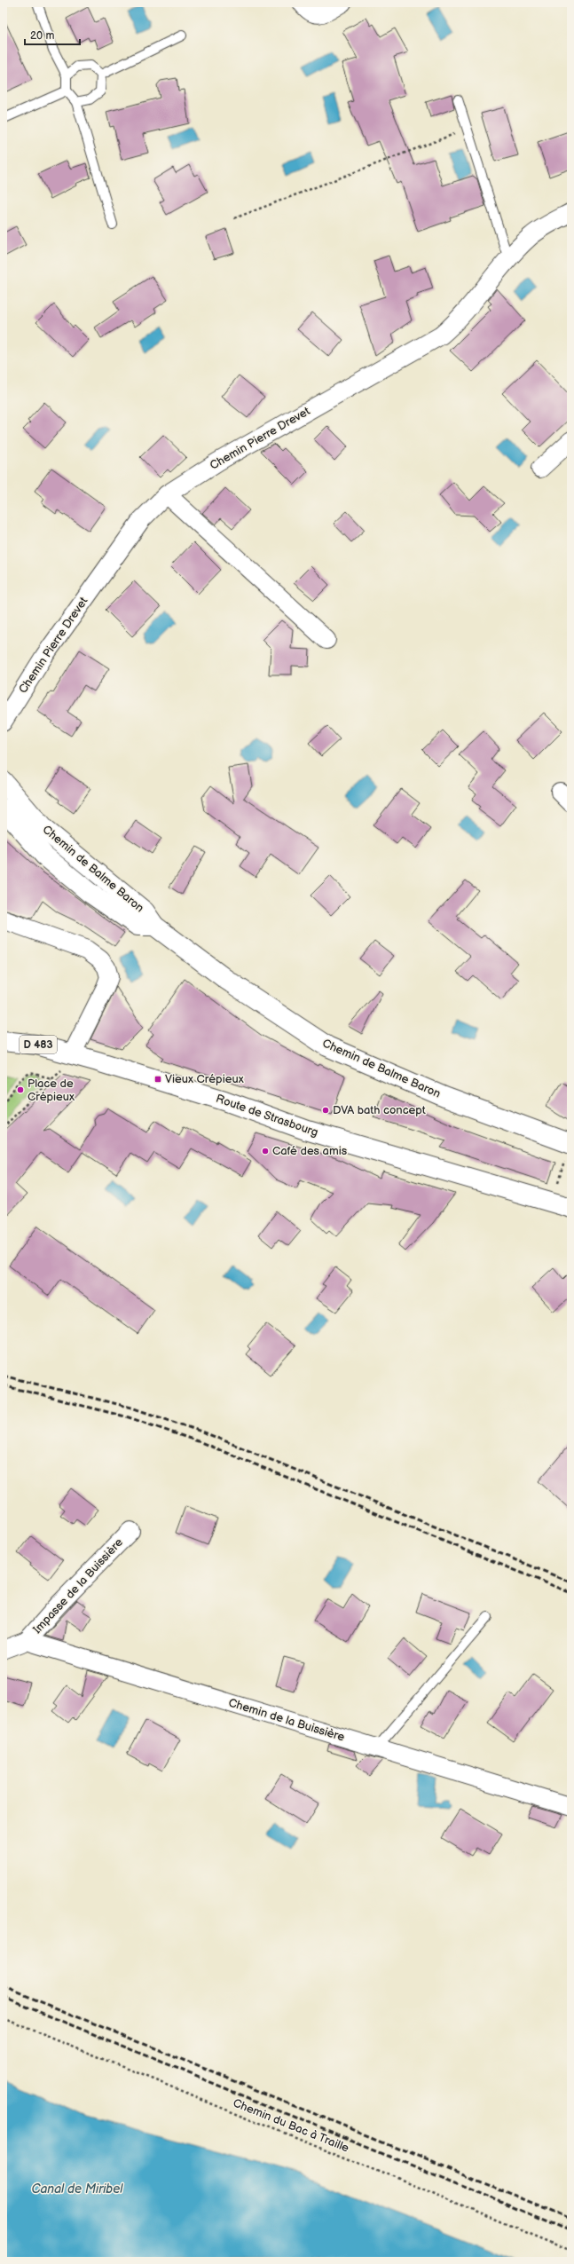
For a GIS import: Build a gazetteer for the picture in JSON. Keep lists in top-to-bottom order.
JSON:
{
  "streets": {
    "street": [
      "Chemin Pierre Drevet",
      "Chemin de Balme Baron",
      "D 483",
      "Route de Strasbourg",
      "Impasse de la Buissière",
      "Chemin de la Buissière"
    ],
    "path": ["Chemin du Bac à Traille"]
  },
  "crossings": [
    ["Impasse de la Buissière", "Chemin de la Buissière"]
  ],
  "water": ["Canal de Miribel"],
  "places": {
    "transit": ["Vieux Crépieux"],
    "other": ["Place de Crépieux", "DVA bath concept", "Café des amis"]
  },
  "scale_bar": "20 m"
}
